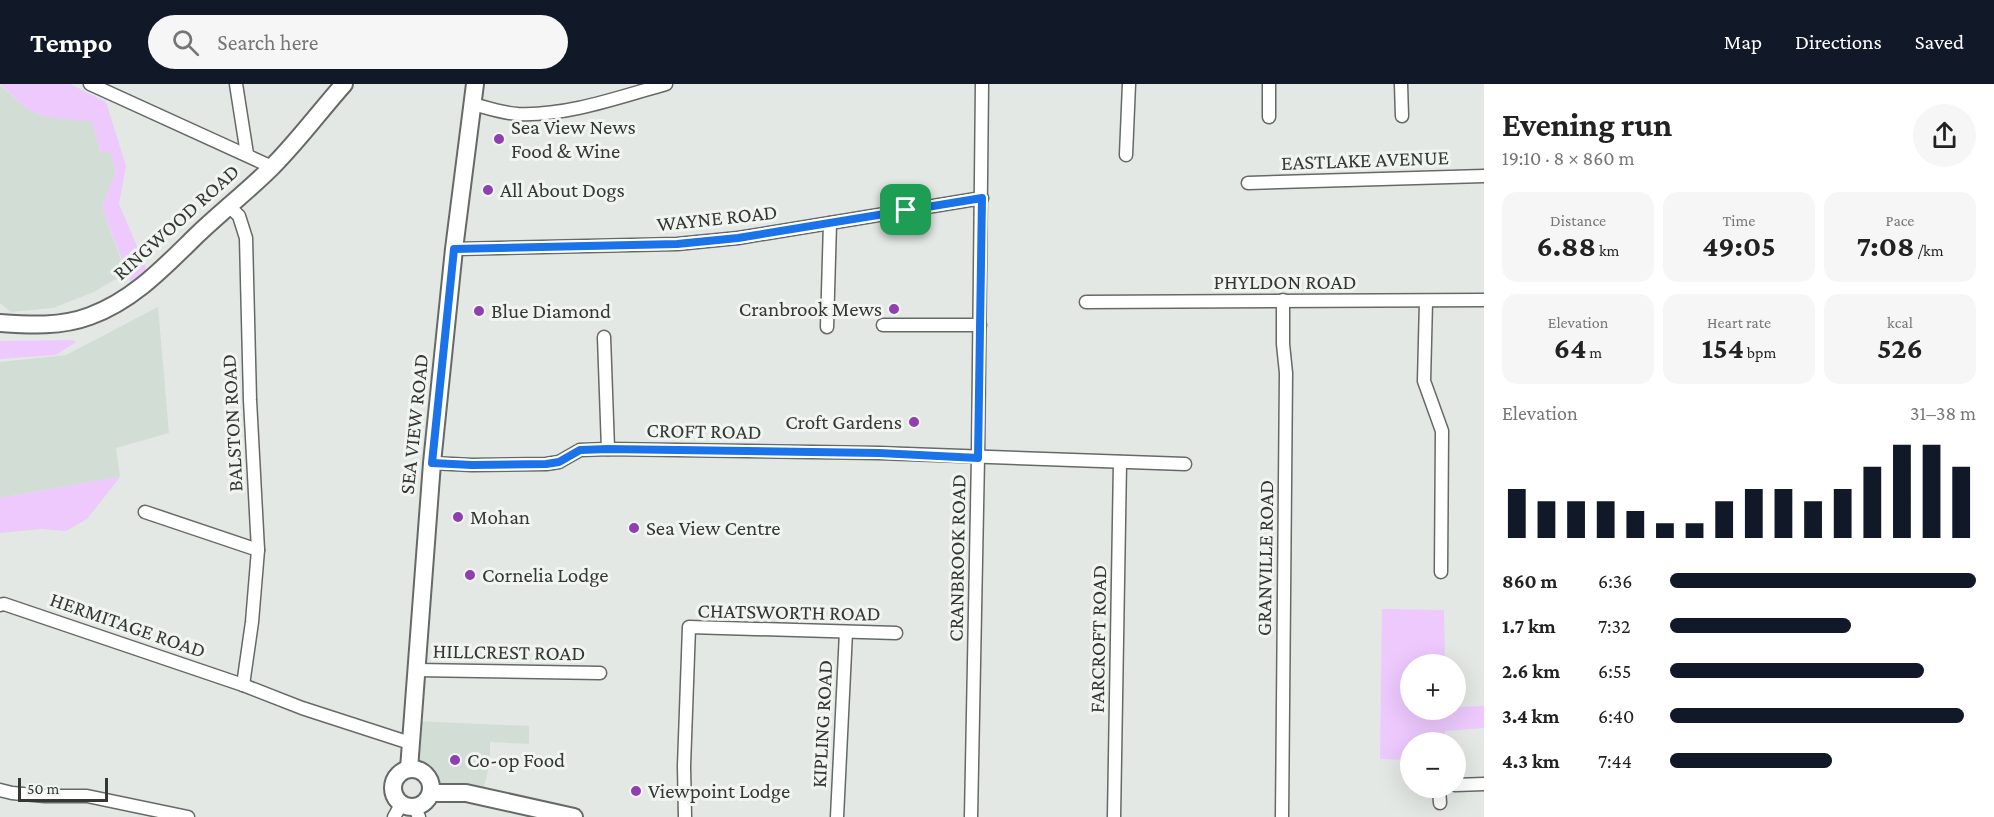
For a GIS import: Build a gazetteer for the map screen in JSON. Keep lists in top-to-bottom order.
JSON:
{
  "streets": {
    "main road": ["RINGWOOD ROAD", "SEA VIEW ROAD"],
    "street": [
      "EASTLAKE AVENUE",
      "WAYNE ROAD",
      "PHYLDON ROAD",
      "BALSTON ROAD",
      "CROFT ROAD",
      "CRANBROOK ROAD",
      "GRANVILLE ROAD",
      "CHATSWORTH ROAD",
      "HERMITAGE ROAD",
      "FARCROFT ROAD",
      "HILLCREST ROAD",
      "KIPLING ROAD"
    ]
  },
  "crossings": [
    ["WAYNE ROAD", "SEA VIEW ROAD"],
    ["WAYNE ROAD", "CRANBROOK ROAD"],
    ["RINGWOOD ROAD", "BALSTON ROAD"],
    ["PHYLDON ROAD", "GRANVILLE ROAD"],
    ["BALSTON ROAD", "HERMITAGE ROAD"],
    ["SEA VIEW ROAD", "CROFT ROAD"],
    ["SEA VIEW ROAD", "HERMITAGE ROAD"],
    ["SEA VIEW ROAD", "HILLCREST ROAD"],
    ["CROFT ROAD", "CRANBROOK ROAD"],
    ["CHATSWORTH ROAD", "KIPLING ROAD"]
  ],
  "places": [
    "Sea View News Food & Wine",
    "All About Dogs",
    "Cranbrook Mews",
    "Blue Diamond",
    "Croft Gardens",
    "Mohan",
    "Sea View Centre",
    "Cornelia Lodge",
    "Co-op Food",
    "Viewpoint Lodge"
  ],
  "scale_bar": "50 m",
  "page": {
    "header": "Tempo",
    "search": "Search here",
    "nav": ["Map", "Directions", "Saved"],
    "heading": ["Evening run", "19:10 · 8 × 860 m"],
    "stats": [
      ["Distance", "6.88 km"],
      ["Time", "49:05"],
      ["Pace", "7:08 /km"],
      ["Elevation", "64 m"],
      ["Heart rate", "154 bpm"],
      ["kcal", "526"]
    ],
    "chart": ["Elevation", "31–38 m"],
    "list": [
      {
        "name": "860 m",
        "note": "6:36"
      },
      {
        "name": "1.7 km",
        "note": "7:32"
      },
      {
        "name": "2.6 km",
        "note": "6:55"
      },
      {
        "name": "3.4 km",
        "note": "6:40"
      },
      {
        "name": "4.3 km",
        "note": "7:44"
      }
    ],
    "map_buttons": ["+", "−"],
    "scale": "50 m"
  }
}
